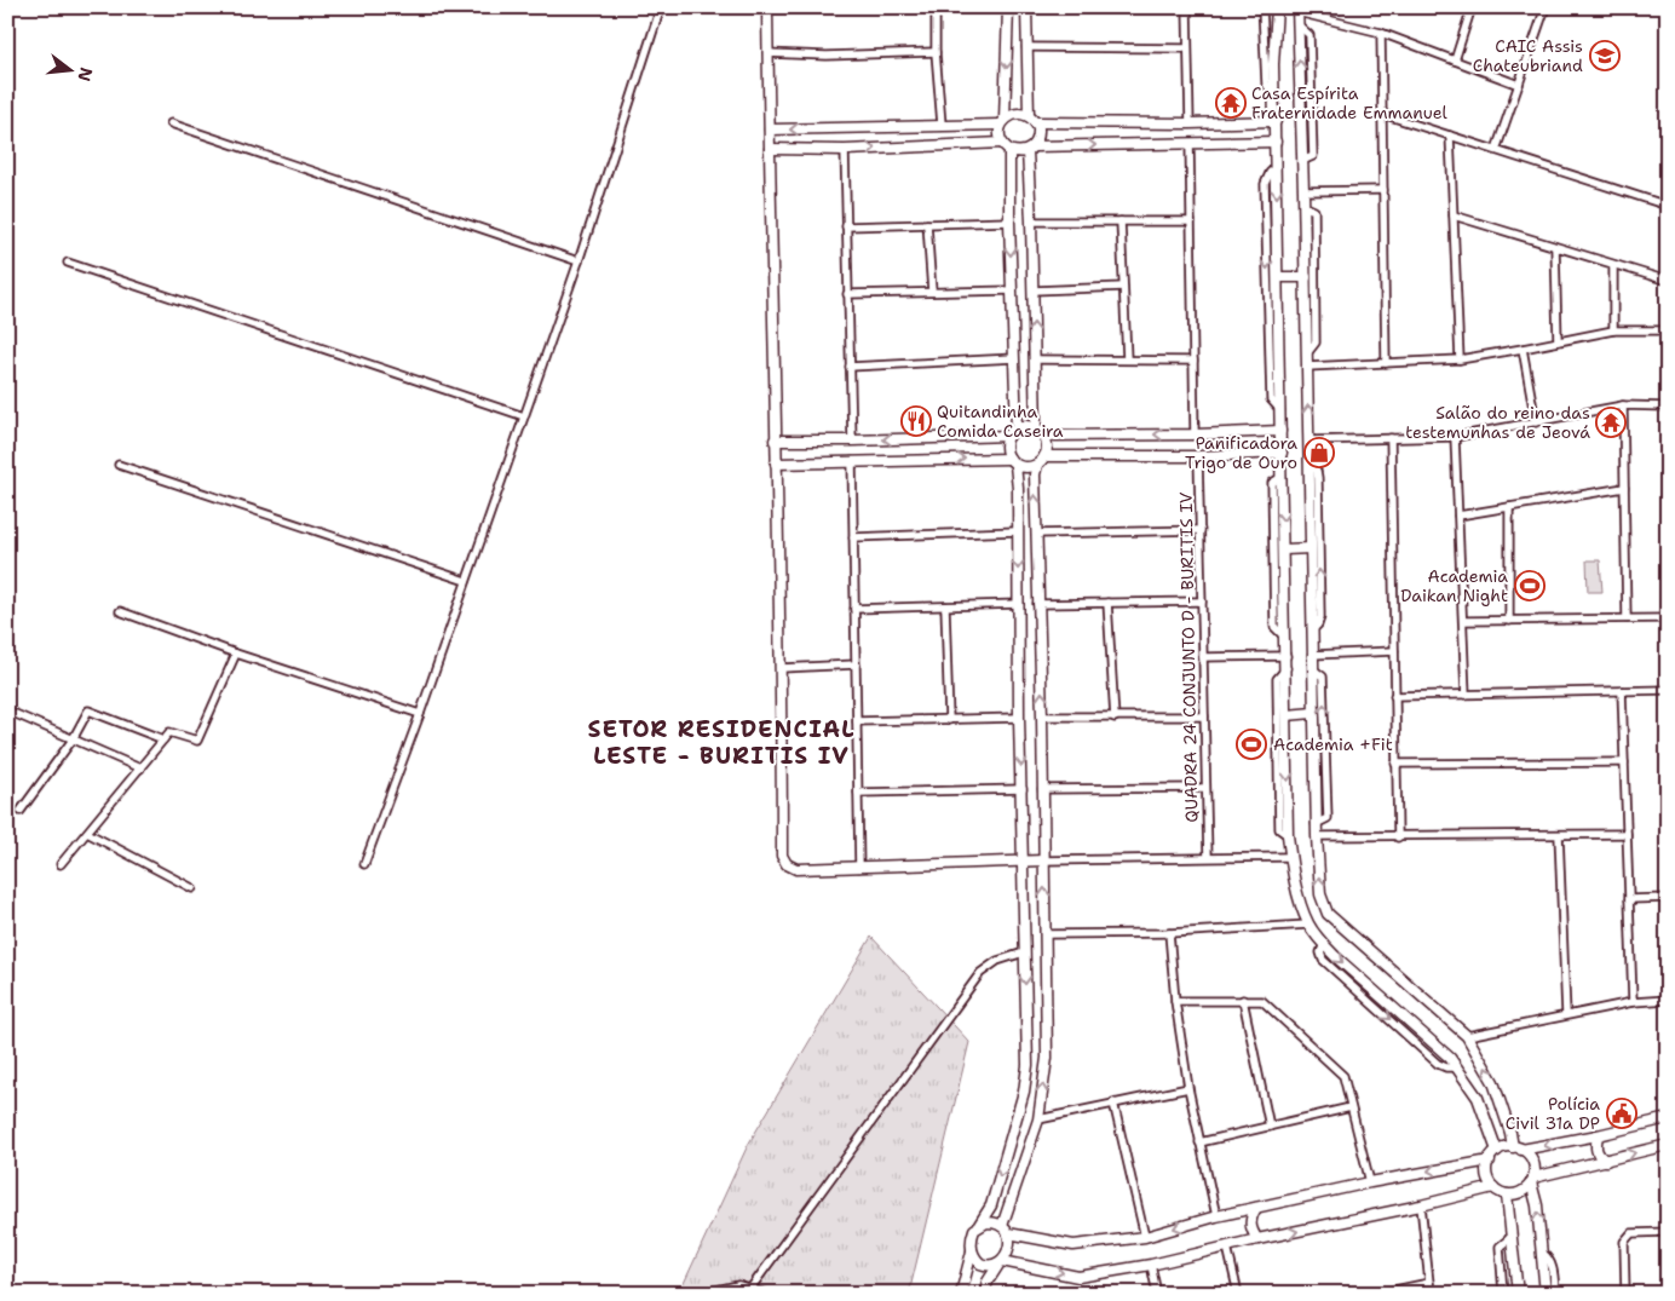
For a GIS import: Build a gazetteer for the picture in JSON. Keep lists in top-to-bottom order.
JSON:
{
  "streets": {
    "street": ["QUADRA 24 CONJUNTO D - BURITIS IV"]
  },
  "districts": ["SETOR RESIDENCIAL LESTE - BURITIS IV"],
  "places": {
    "school or university": ["CAIC Assis Chateubriand"],
    "temple": ["Casa Espírita Fraternidade Emmanuel", "Salão do reino das testemunhas de Jeová"],
    "restaurant": ["Quitandinha Comida Caseira"],
    "shop": ["Panificadora Trigo de Ouro"],
    "sports": ["Academia Daikan Night", "Academia +Fit"],
    "public building": ["Polícia Civil 31a DP"]
  },
  "north": "right"
}
